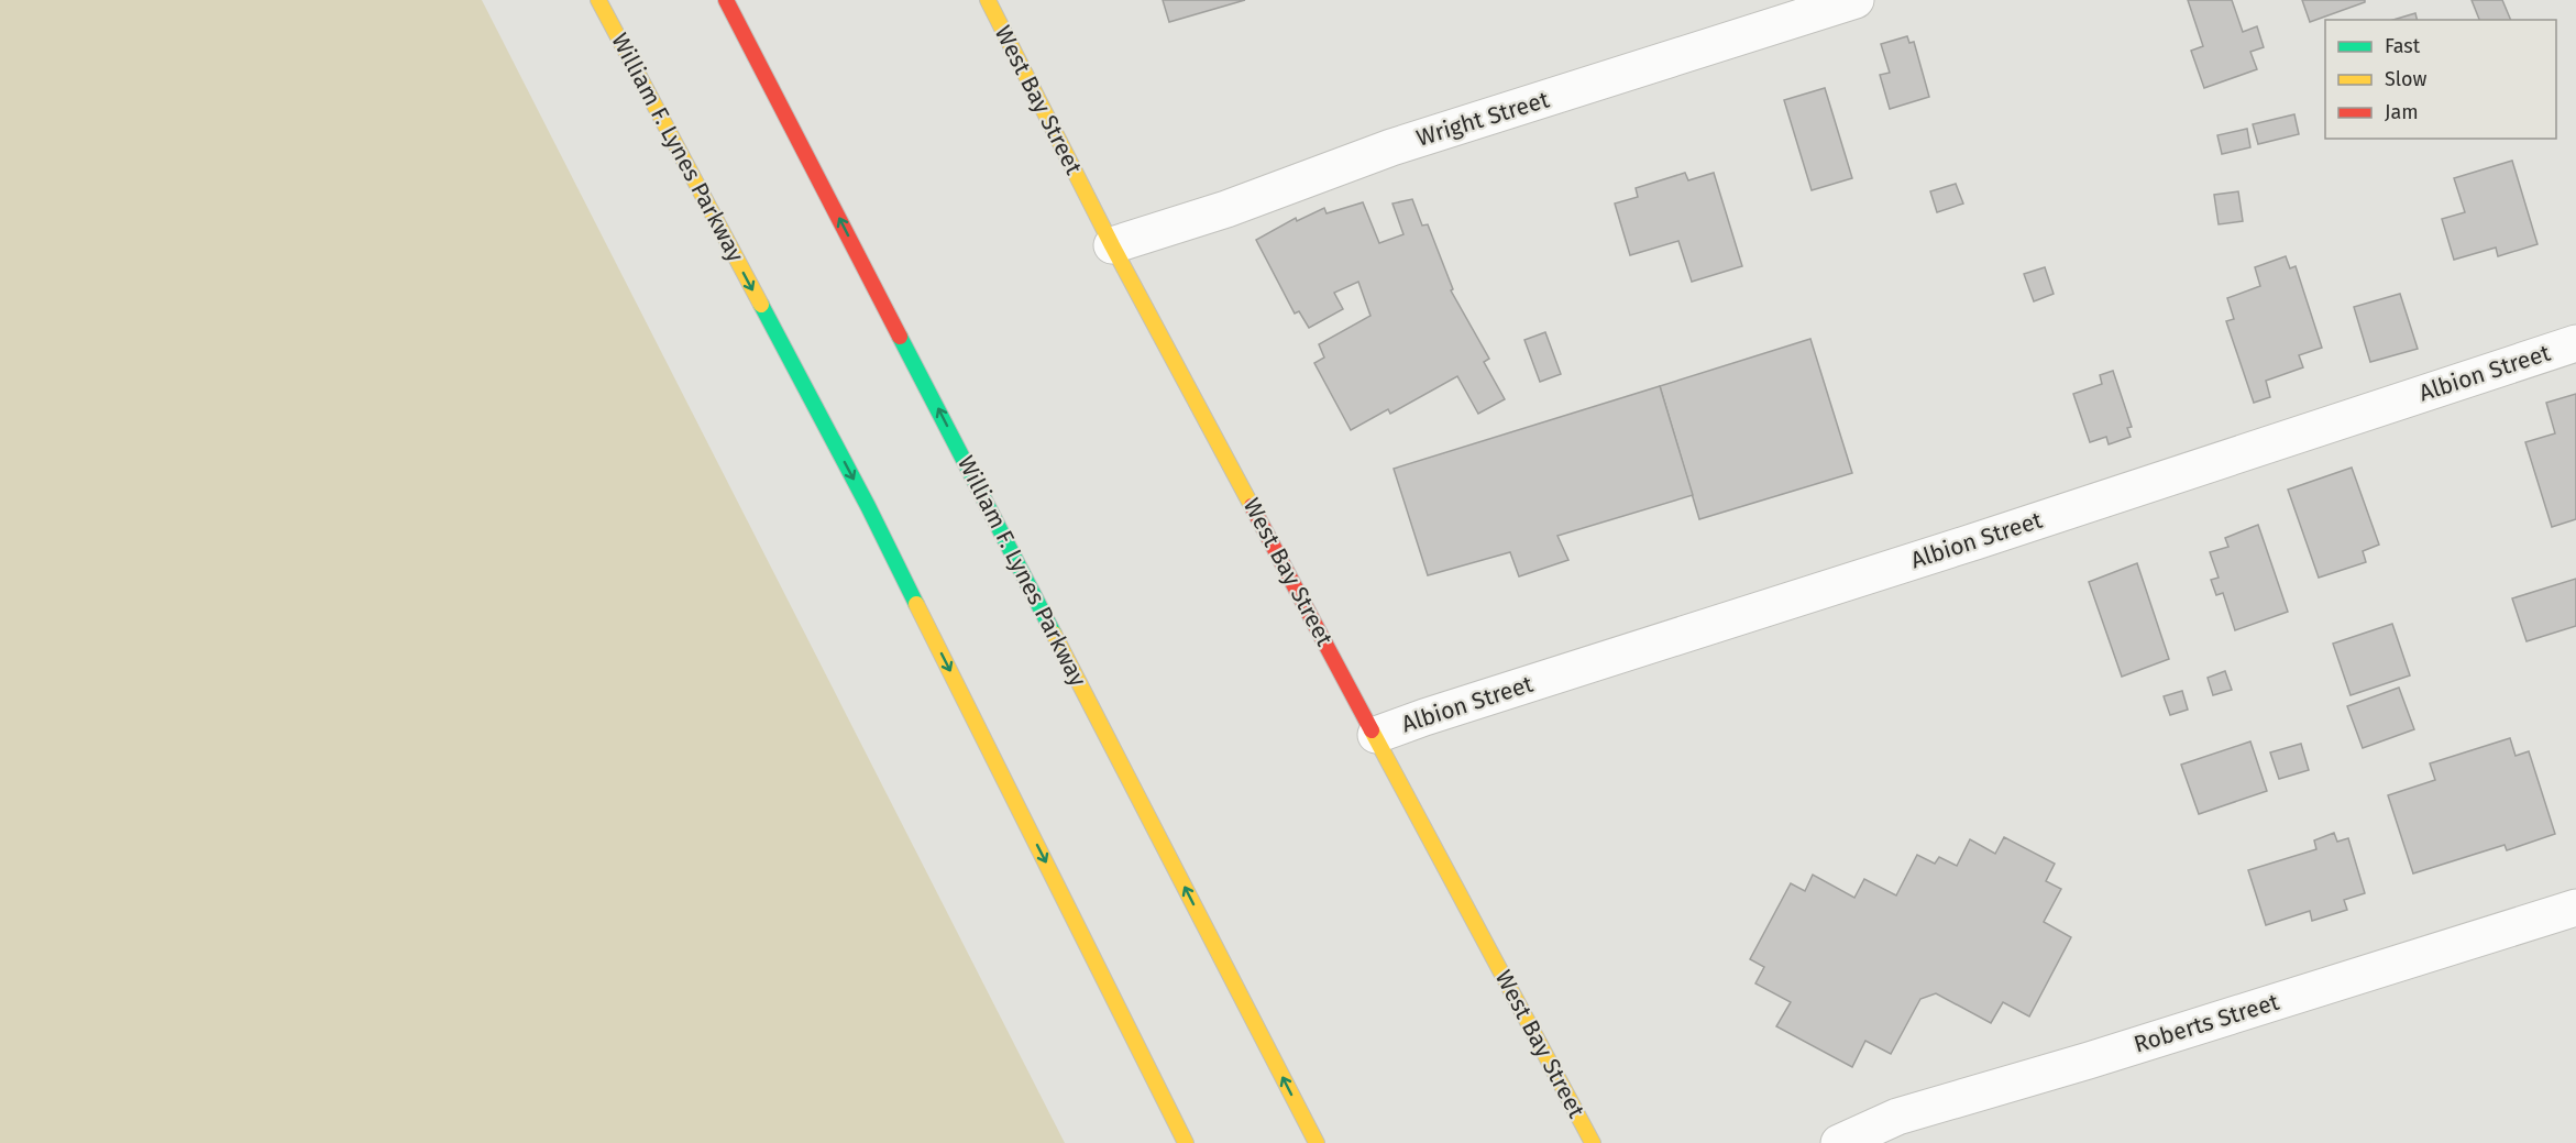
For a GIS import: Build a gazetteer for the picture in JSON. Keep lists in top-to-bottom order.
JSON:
{
  "streets": {
    "main road": ["West Bay Street", "William F. Lynes Parkway"],
    "street": ["Wright Street", "Albion Street", "Roberts Street"]
  },
  "crossings": [
    ["West Bay Street", "Wright Street"],
    ["West Bay Street", "Albion Street"]
  ],
  "legend": ["Fast", "Slow", "Jam"]
}
